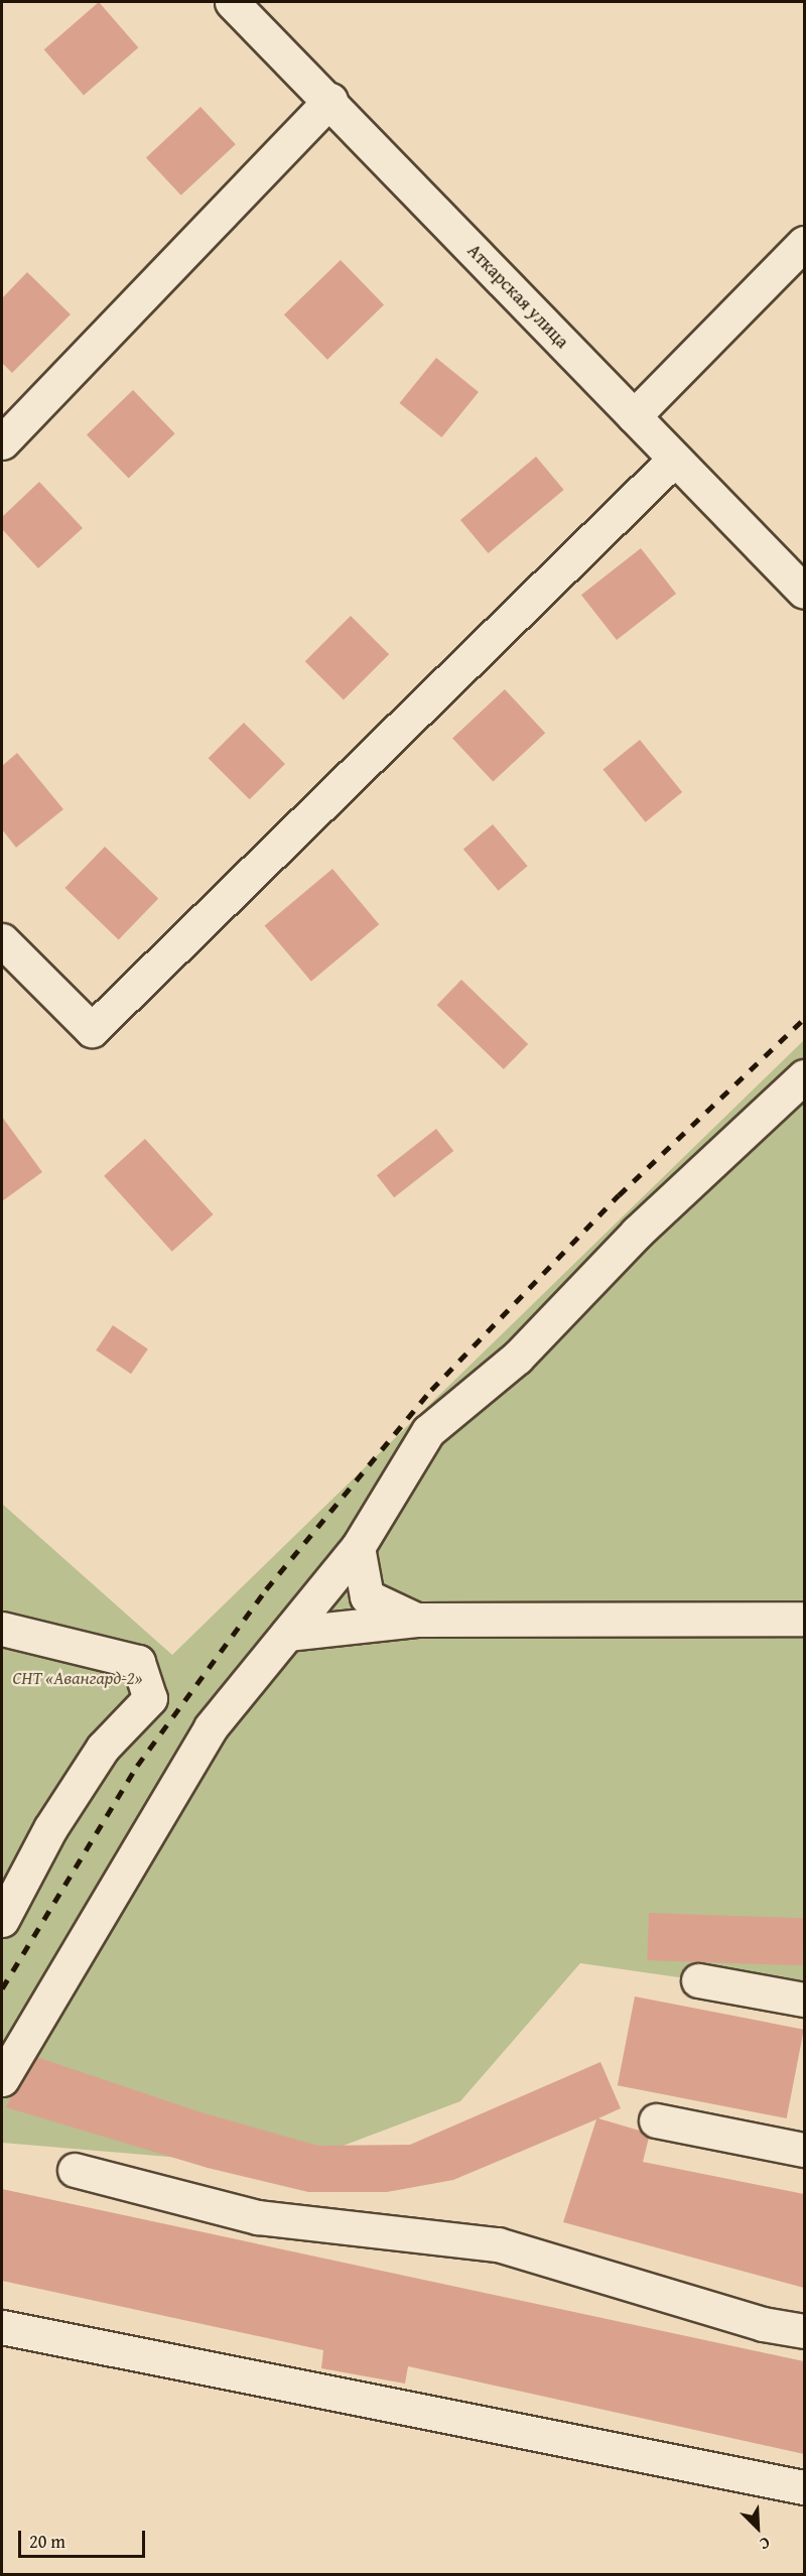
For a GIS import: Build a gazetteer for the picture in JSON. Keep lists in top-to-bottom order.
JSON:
{
  "streets": {
    "street": ["Аткарская улица"]
  },
  "parks": ["СНТ «Авангард-2»"],
  "scale_bar": "20 m",
  "north": "bottom right"
}
